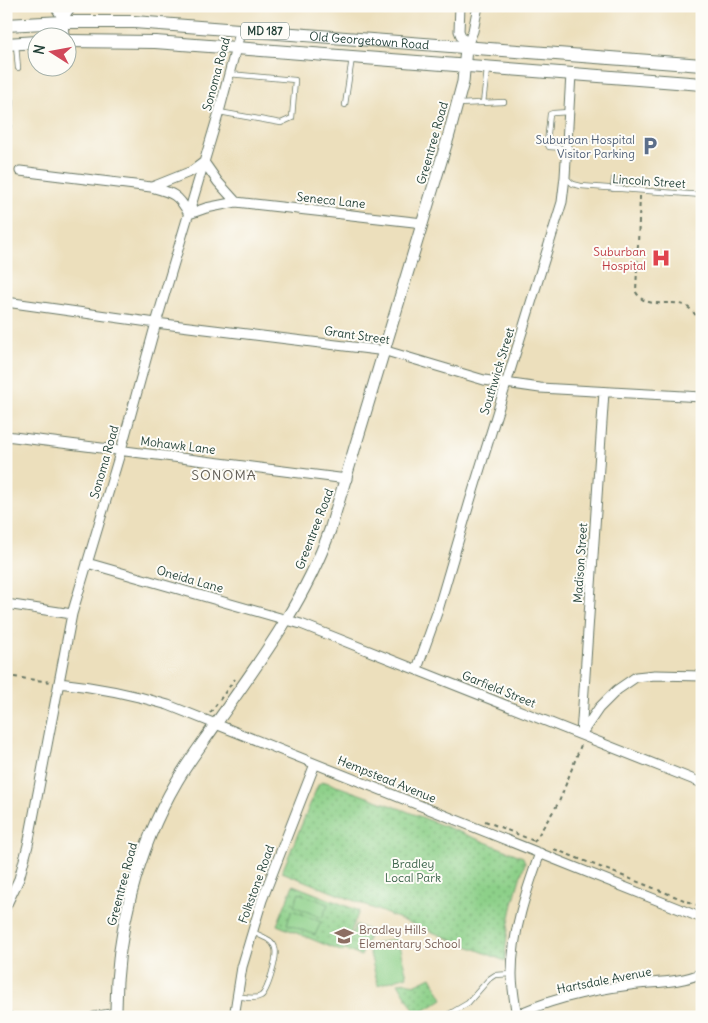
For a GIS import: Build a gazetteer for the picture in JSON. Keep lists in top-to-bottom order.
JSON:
{
  "streets": {
    "main road": ["MD 187", "Old Georgetown Road"],
    "street": [
      "Sonoma Road",
      "Greentree Road",
      "Seneca Lane",
      "Grant Street",
      "Southwick Street",
      "Mohawk Lane",
      "Madison Street",
      "Oneida Lane",
      "Garfield Street",
      "Hempstead Avenue",
      "Folkstone Road",
      "Hartsdale Avenue"
    ],
    "lane": ["Lincoln Street"]
  },
  "crossings": [
    ["Old Georgetown Road", "Sonoma Road"],
    ["Old Georgetown Road", "Greentree Road"],
    ["Old Georgetown Road", "Southwick Street"],
    ["Sonoma Road", "Seneca Lane"],
    ["Sonoma Road", "Grant Street"],
    ["Sonoma Road", "Mohawk Lane"],
    ["Sonoma Road", "Oneida Lane"],
    ["Sonoma Road", "Hempstead Avenue"],
    ["Greentree Road", "Seneca Lane"],
    ["Greentree Road", "Grant Street"],
    ["Greentree Road", "Mohawk Lane"],
    ["Greentree Road", "Oneida Lane"],
    ["Greentree Road", "Garfield Street"],
    ["Greentree Road", "Hempstead Avenue"],
    ["Lincoln Street", "Southwick Street"],
    ["Grant Street", "Southwick Street"],
    ["Grant Street", "Madison Street"],
    ["Southwick Street", "Garfield Street"],
    ["Madison Street", "Garfield Street"],
    ["Oneida Lane", "Garfield Street"],
    ["Hempstead Avenue", "Folkstone Road"]
  ],
  "districts": ["SONOMA"],
  "parks": ["Bradley Local Park"],
  "places": {
    "parking": ["Suburban Hospital Visitor Parking"],
    "hospital": ["Suburban Hospital"],
    "school or university": ["Bradley Hills Elementary School"]
  },
  "north": "left"
}
